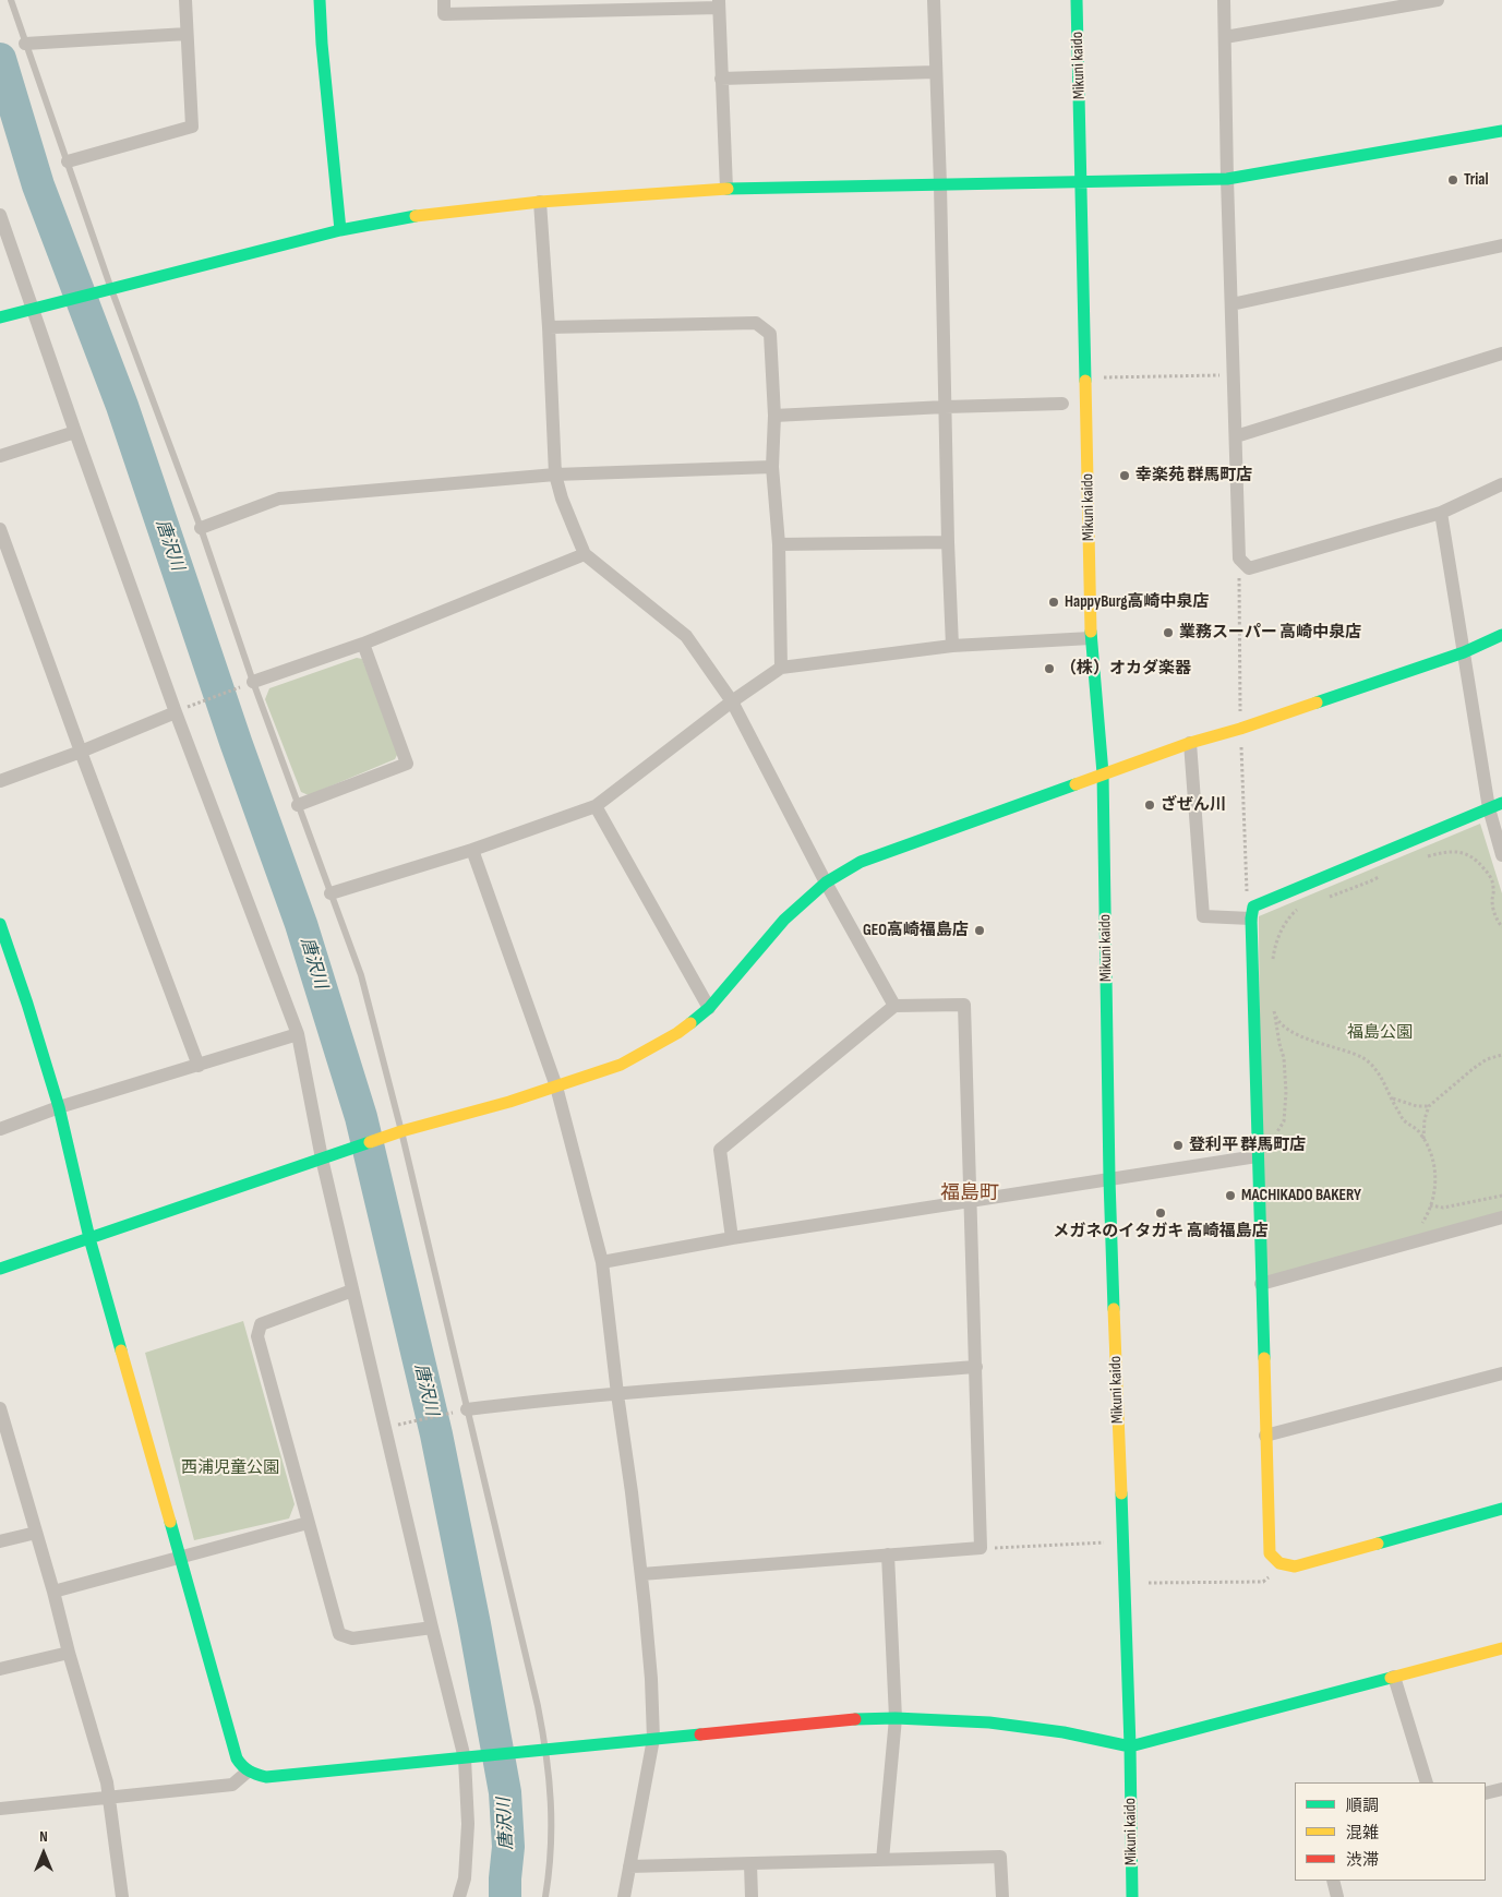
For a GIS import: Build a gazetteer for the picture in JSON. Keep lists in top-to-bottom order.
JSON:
{
  "streets": {
    "street": ["Mikuni kaido"]
  },
  "districts": ["福島町"],
  "water": ["唐沢川"],
  "parks": ["福島公園", "西浦児童公園"],
  "places": [
    "Trial",
    "幸楽苑 群馬町店",
    "HappyBurg高崎中泉店",
    "業務スーパー 高崎中泉店",
    "（株）オカダ楽器",
    "ざぜん川",
    "GEO高崎福島店",
    "登利平 群馬町店",
    "MACHIKADO BAKERY",
    "メガネのイタガキ 高崎福島店"
  ],
  "legend": ["順調", "混雑", "渋滞"],
  "north": "top"
}
